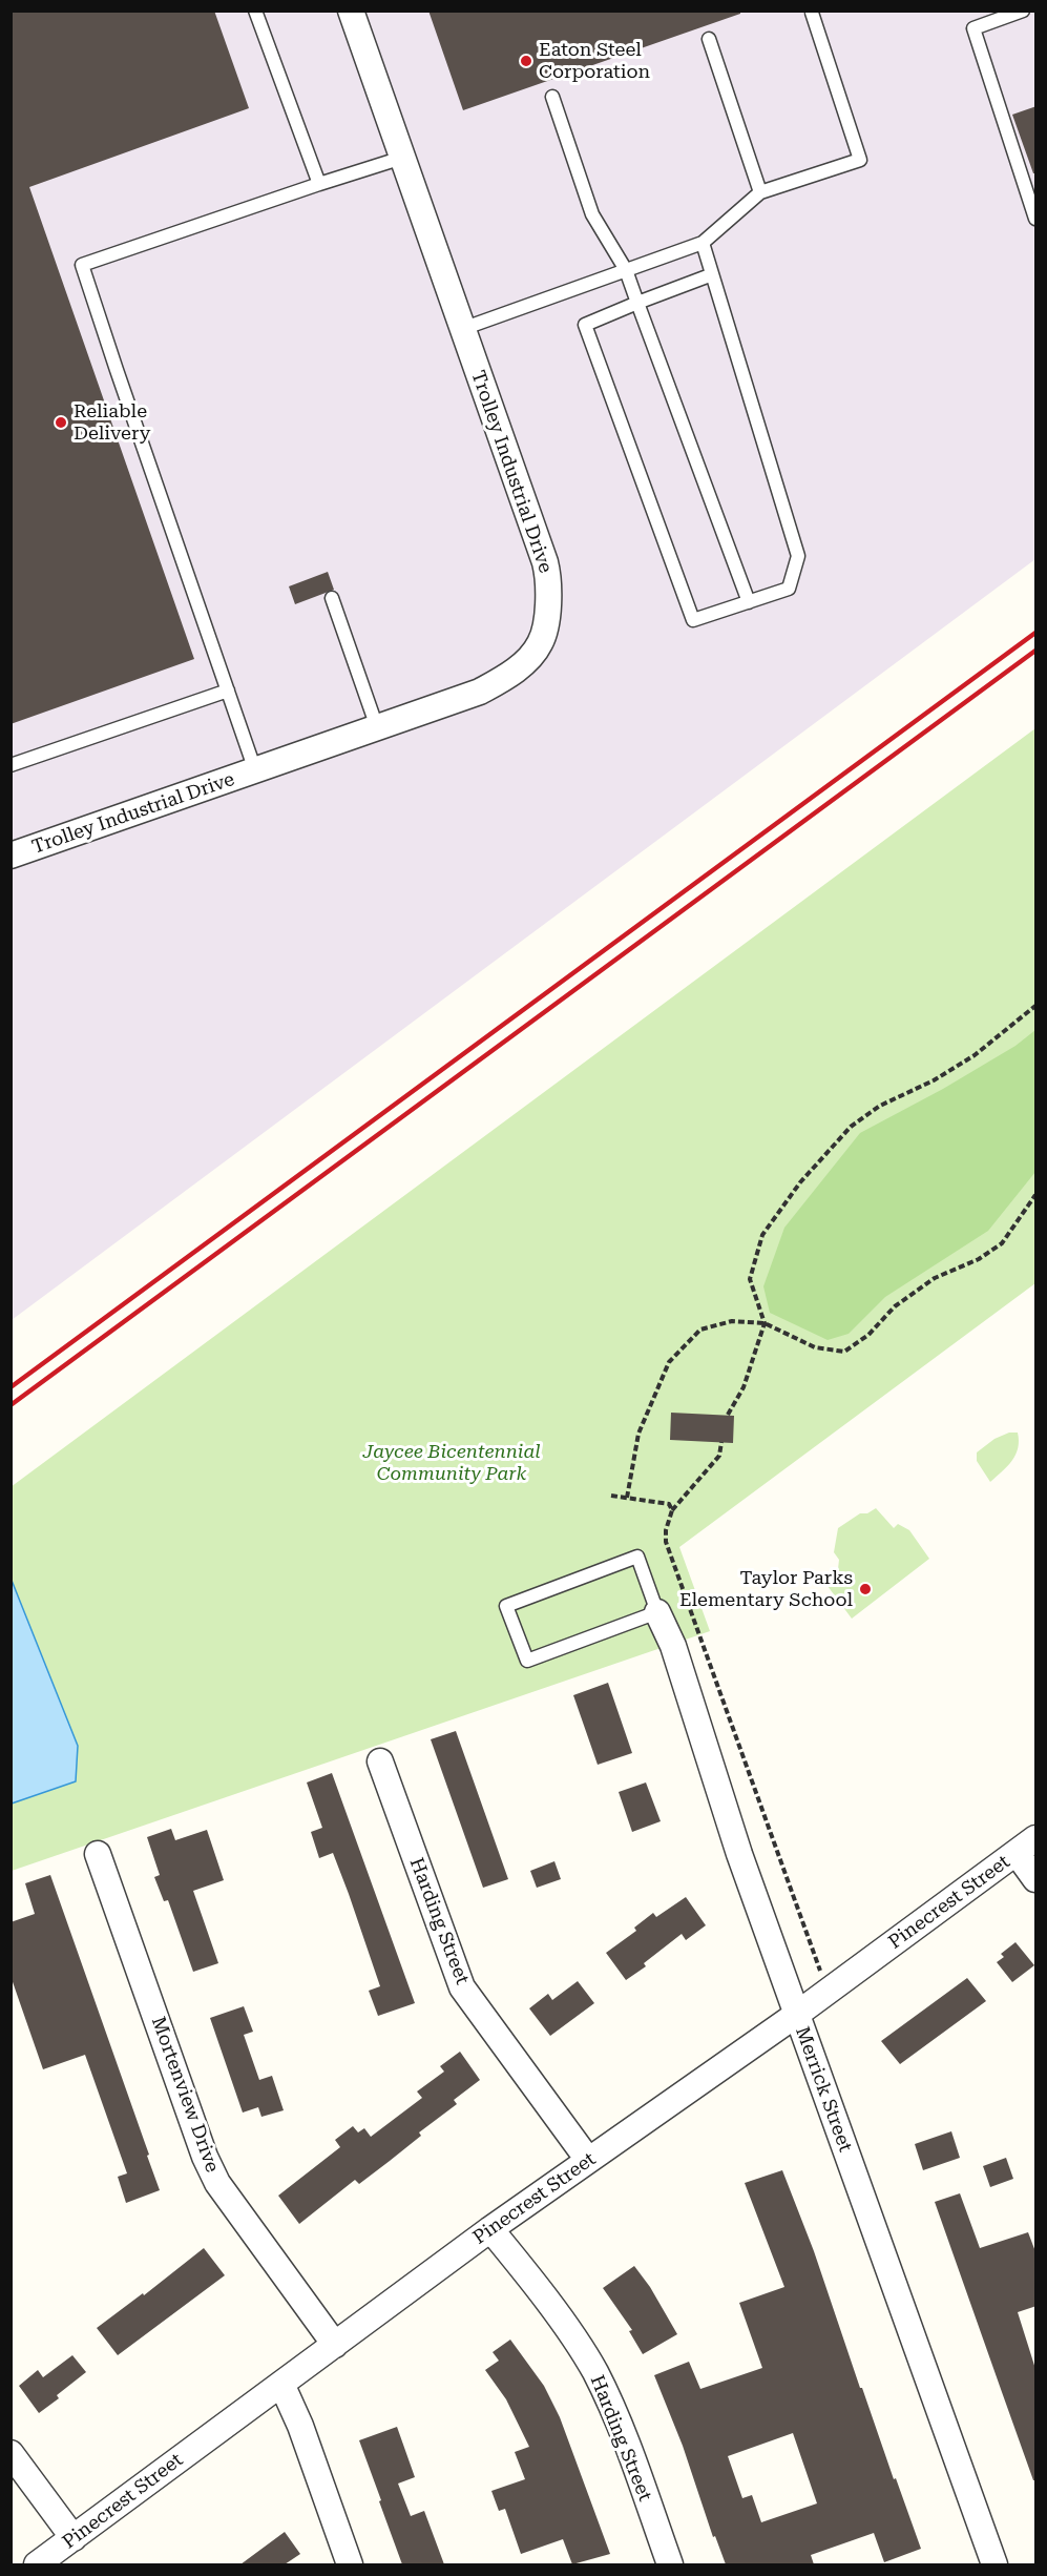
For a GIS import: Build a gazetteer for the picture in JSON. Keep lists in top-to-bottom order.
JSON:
{
  "streets": {
    "street": [
      "Trolley Industrial Drive",
      "Pinecrest Street",
      "Harding Street",
      "Merrick Street",
      "Mortenview Drive"
    ]
  },
  "crossings": [
    ["Pinecrest Street", "Harding Street"],
    ["Pinecrest Street", "Merrick Street"],
    ["Pinecrest Street", "Mortenview Drive"]
  ],
  "parks": ["Jaycee Bicentennial Community Park"],
  "places": ["Eaton Steel Corporation", "Reliable Delivery", "Taylor Parks Elementary School"]
}
